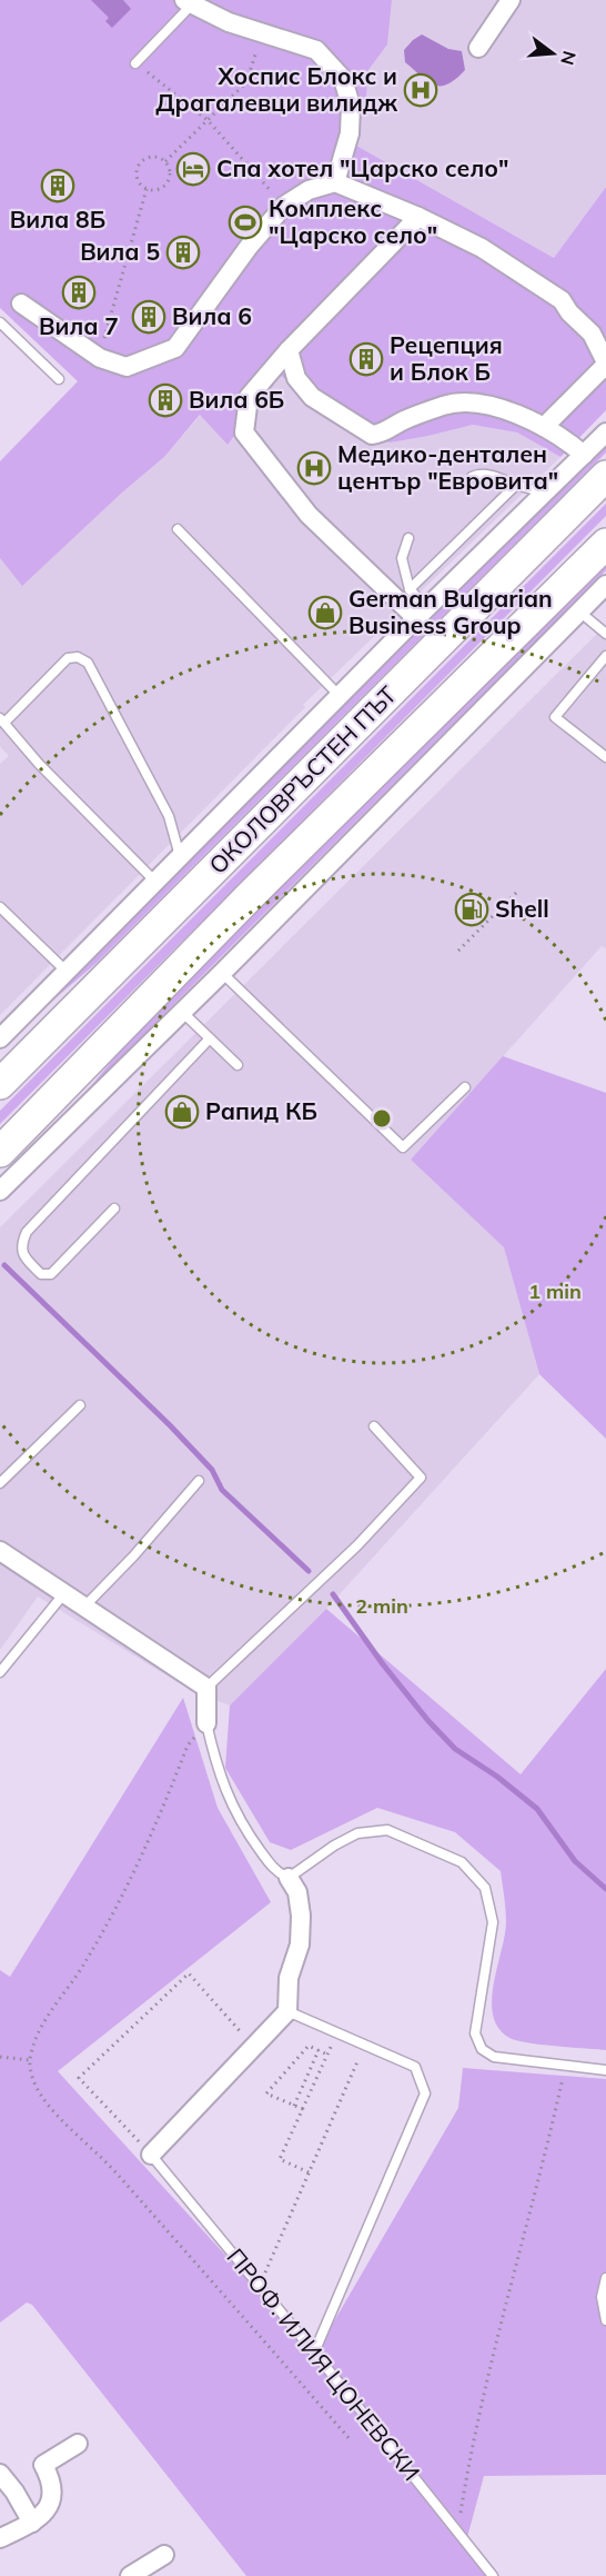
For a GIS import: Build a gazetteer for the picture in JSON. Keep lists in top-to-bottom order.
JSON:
{
  "streets": {
    "highway": ["ОКОЛОВРЪСТЕН ПЪТ"],
    "lane": ["ПРОФ. ИЛИЯ ЦОНЕВСКИ"]
  },
  "places": {
    "hospital": ["Хоспис Блокс и Драгалевци вилидж", "Медико-дентален център \"Евровита\""],
    "hotel": ["Спа хотел \"Царско село\""],
    "building": [
      "Вила 8Б",
      "Вила 5",
      "Вила 7",
      "Вила 6",
      "Рецепция и Блок Б",
      "Вила 6Б"
    ],
    "sports": ["Комплекс \"Царско село\""],
    "shop": ["German Bulgarian Business Group", "Рапид КБ"],
    "fuel station": ["Shell"]
  },
  "north": "right",
  "rings": ["1 min", "2 min"]
}
